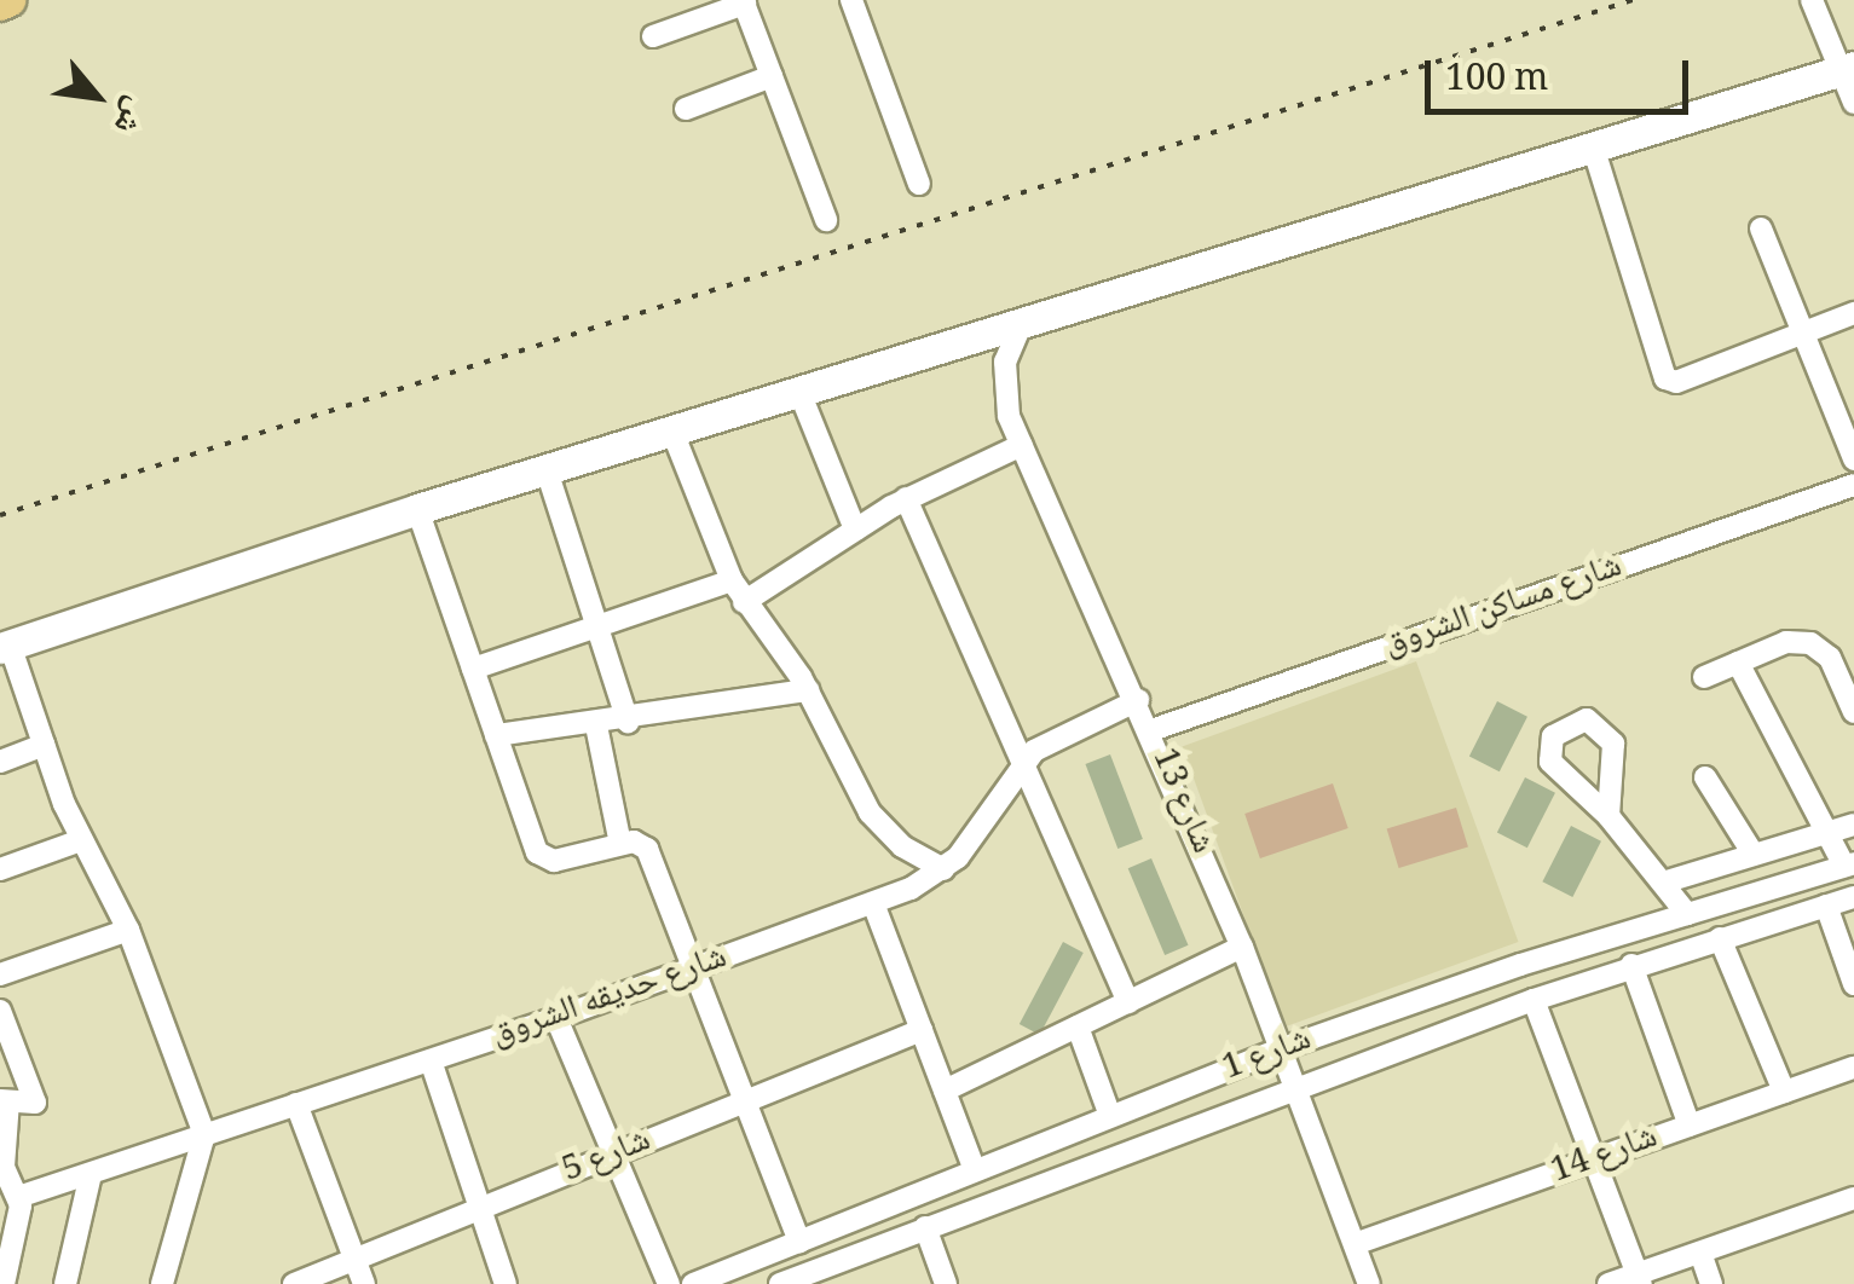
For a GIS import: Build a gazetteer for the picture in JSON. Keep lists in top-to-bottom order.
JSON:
{
  "streets": {
    "street": [
      "شارع مساكن الشروق",
      "شارع 13",
      "شارع حديقه الشروق",
      "شارع 1",
      "شارع 14",
      "شارع 5"
    ]
  },
  "crossings": [
    ["شارع مساكن الشروق", "شارع 13"],
    ["شارع 13", "شارع حديقه الشروق"],
    ["شارع 13", "شارع 1"],
    ["شارع 13", "شارع 14"]
  ],
  "scale_bar": "100 m",
  "north": "bottom right"
}
